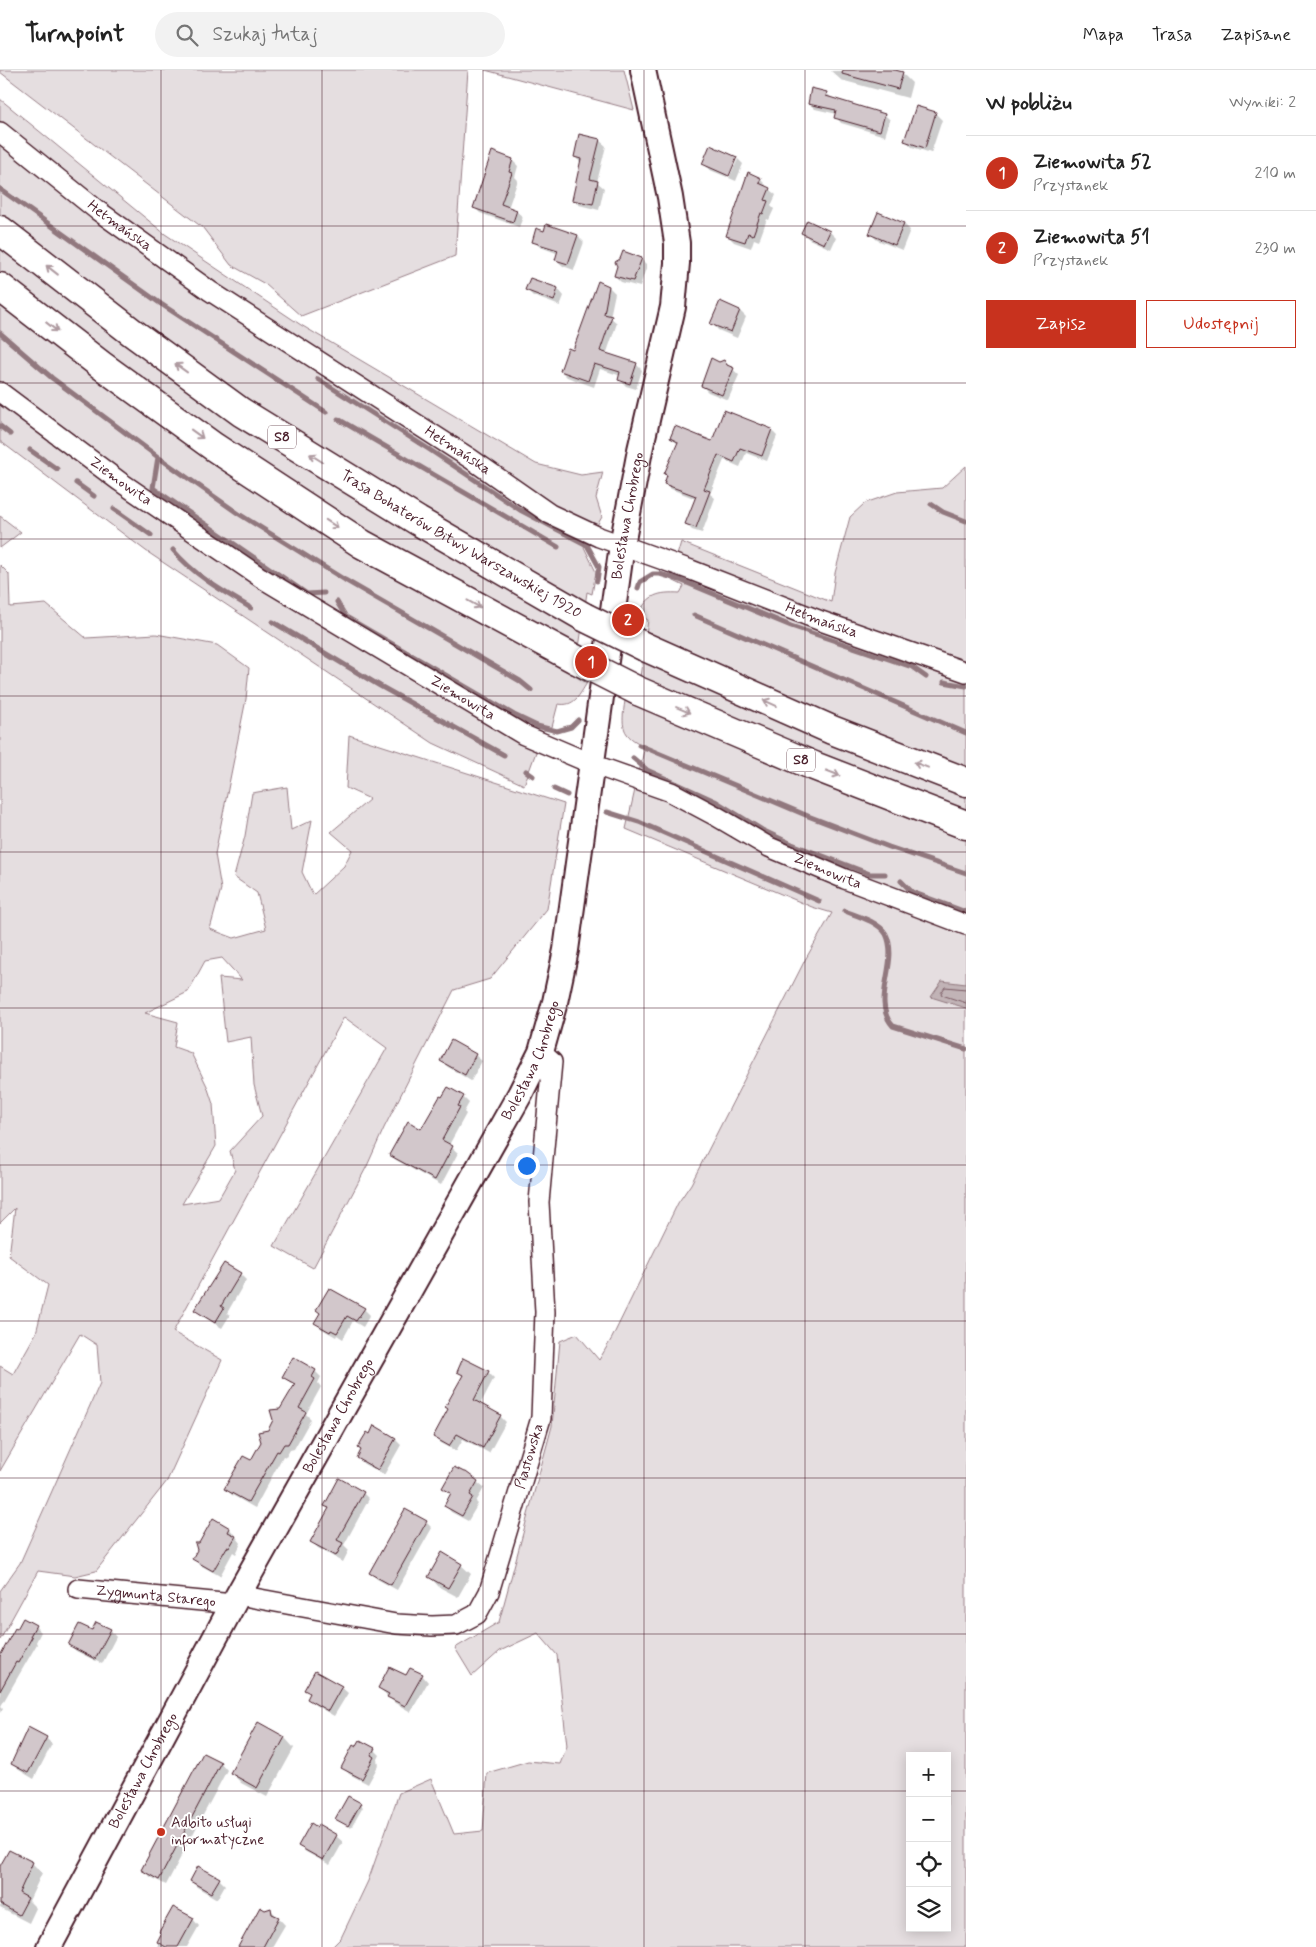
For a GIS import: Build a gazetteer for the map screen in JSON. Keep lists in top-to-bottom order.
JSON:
{
  "streets": {
    "highway": ["S8", "Trasa Bohaterów Bitwy Warszawskiej 1920"],
    "street": [
      "Hetmańska",
      "Ziemowita",
      "Bolesława Chrobrego",
      "Piastowska",
      "Zygmunta Starego"
    ]
  },
  "crossings": [
    ["Hetmańska", "Bolesława Chrobrego"],
    ["Ziemowita", "Bolesława Chrobrego"],
    ["Bolesława Chrobrego", "Piastowska"],
    ["Bolesława Chrobrego", "Zygmunta Starego"],
    ["Piastowska", "Zygmunta Starego"]
  ],
  "places": ["Adbito usługi informatyczne"],
  "page": {
    "header": "Turnpoint",
    "search": "Szukaj tutaj",
    "nav": ["Mapa", "Trasa", "Zapisane"],
    "heading": ["W pobliżu", "Wyniki: 2"],
    "list": [
      {
        "mark": "1",
        "name": "Ziemowita 52",
        "note": "Przystanek",
        "value": "210 m"
      },
      {
        "mark": "2",
        "name": "Ziemowita 51",
        "note": "Przystanek",
        "value": "230 m"
      }
    ],
    "buttons": ["Zapisz", "Udostępnij"],
    "pins": ["2", "1"],
    "map_buttons": ["+", "−"]
  }
}
